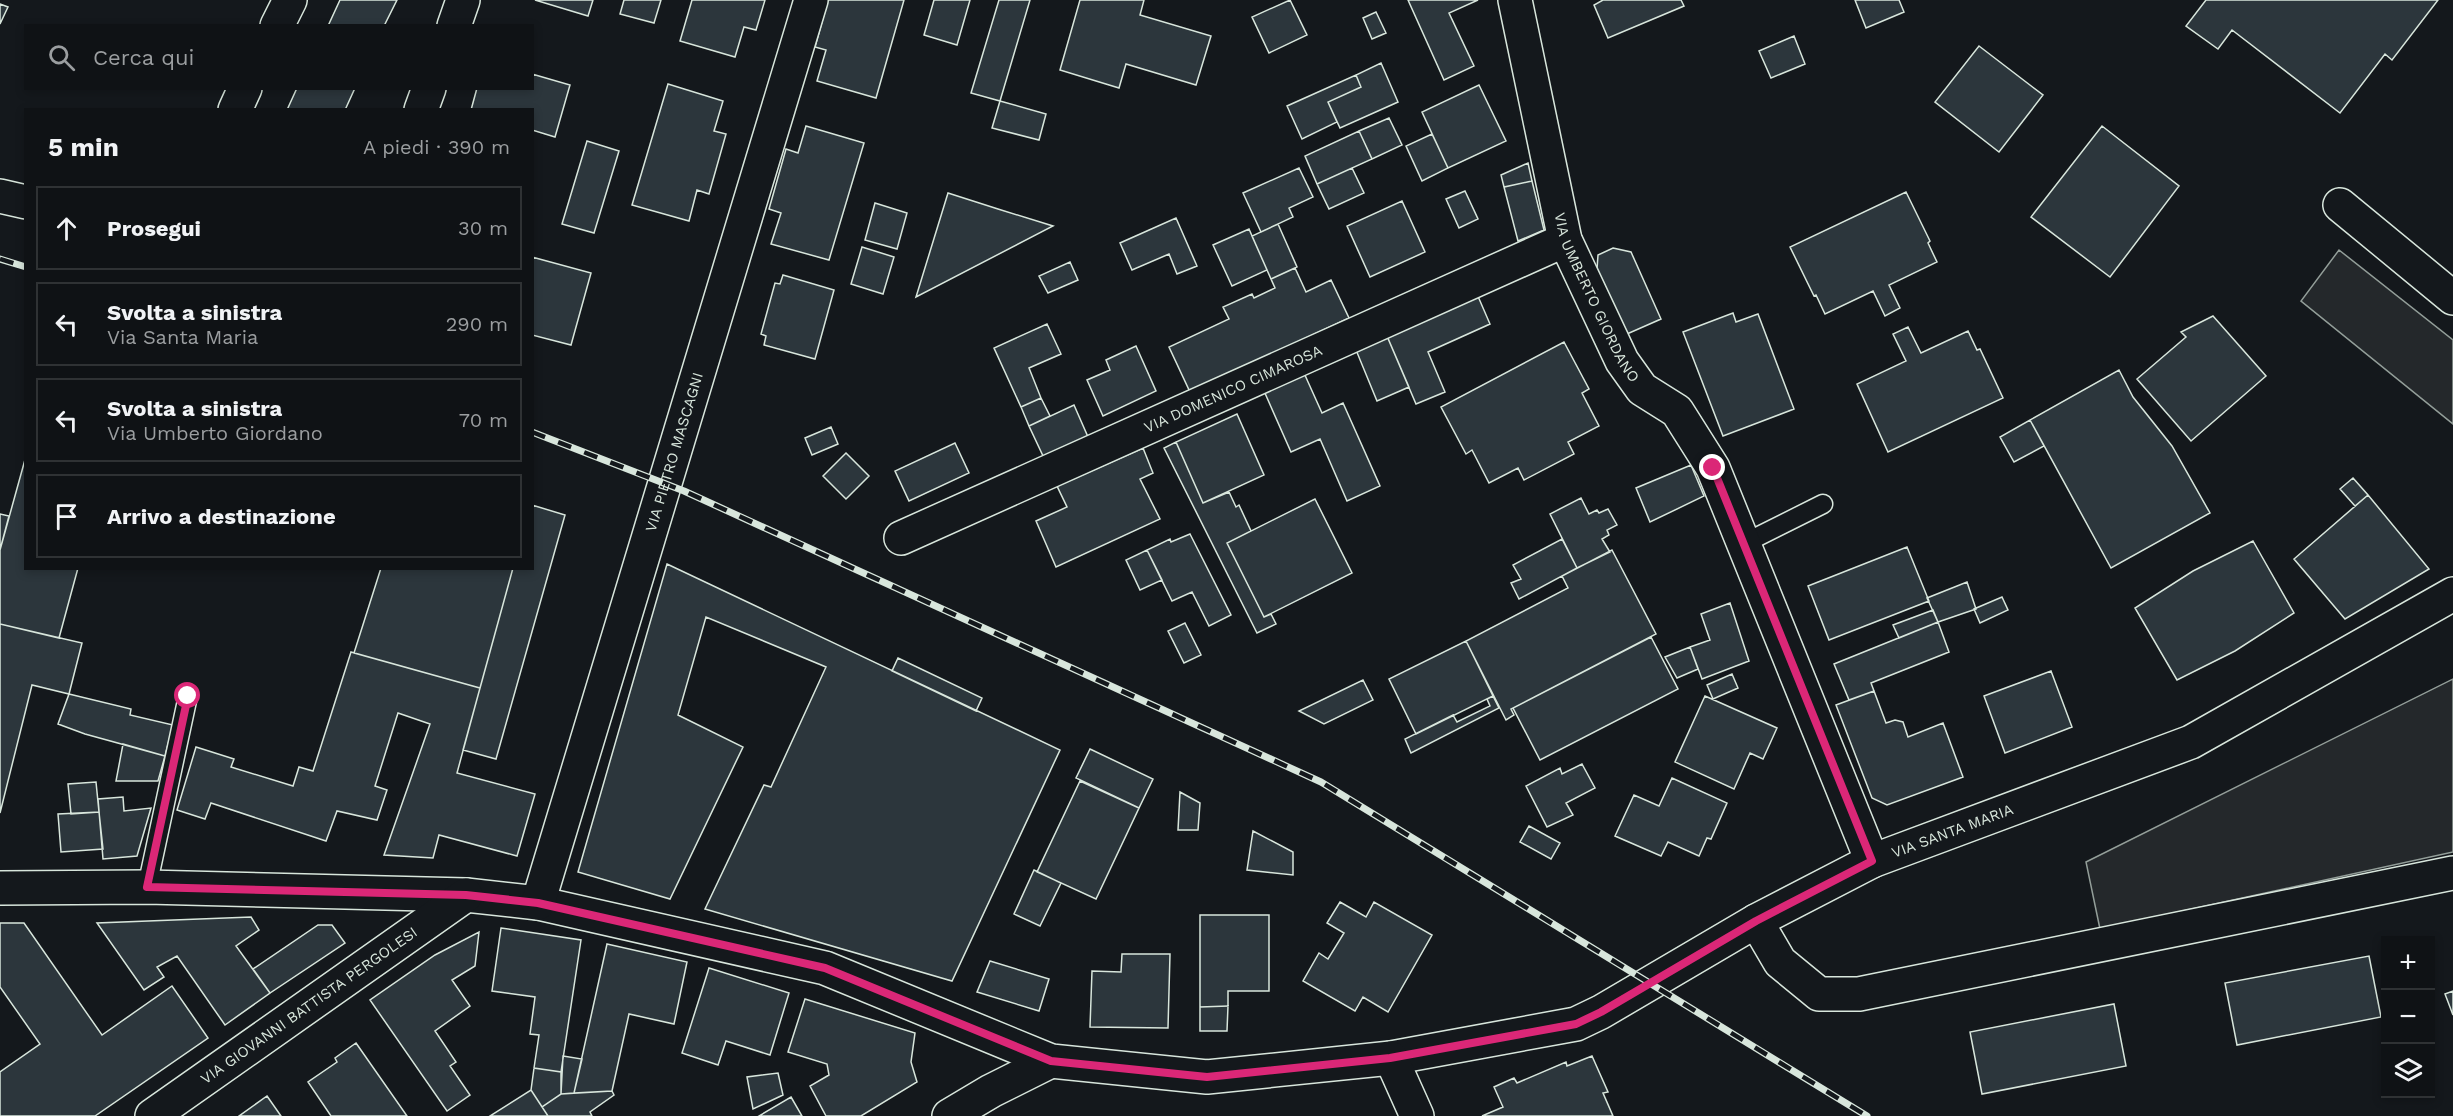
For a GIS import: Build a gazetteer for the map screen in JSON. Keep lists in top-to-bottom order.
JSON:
{
  "streets": {
    "street": [
      "VIA UMBERTO GIORDANO",
      "VIA DOMENICO CIMAROSA",
      "VIA PIETRO MASCAGNI",
      "VIA SANTA MARIA",
      "VIA GIOVANNI BATTISTA PERGOLESI"
    ]
  },
  "crossings": [
    ["VIA UMBERTO GIORDANO", "VIA DOMENICO CIMAROSA"],
    ["VIA UMBERTO GIORDANO", "VIA SANTA MARIA"],
    ["VIA PIETRO MASCAGNI", "VIA SANTA MARIA"],
    ["VIA SANTA MARIA", "VIA GIOVANNI BATTISTA PERGOLESI"]
  ],
  "page": {
    "search": "Cerca qui",
    "heading": ["5 min", "A piedi · 390 m"],
    "list": [
      ["Prosegui", "30 m"],
      ["Svolta a sinistra", "Via Santa Maria", "290 m"],
      ["Svolta a sinistra", "Via Umberto Giordano", "70 m"],
      "Arrivo a destinazione"
    ],
    "map_buttons": ["+", "−"]
  }
}
